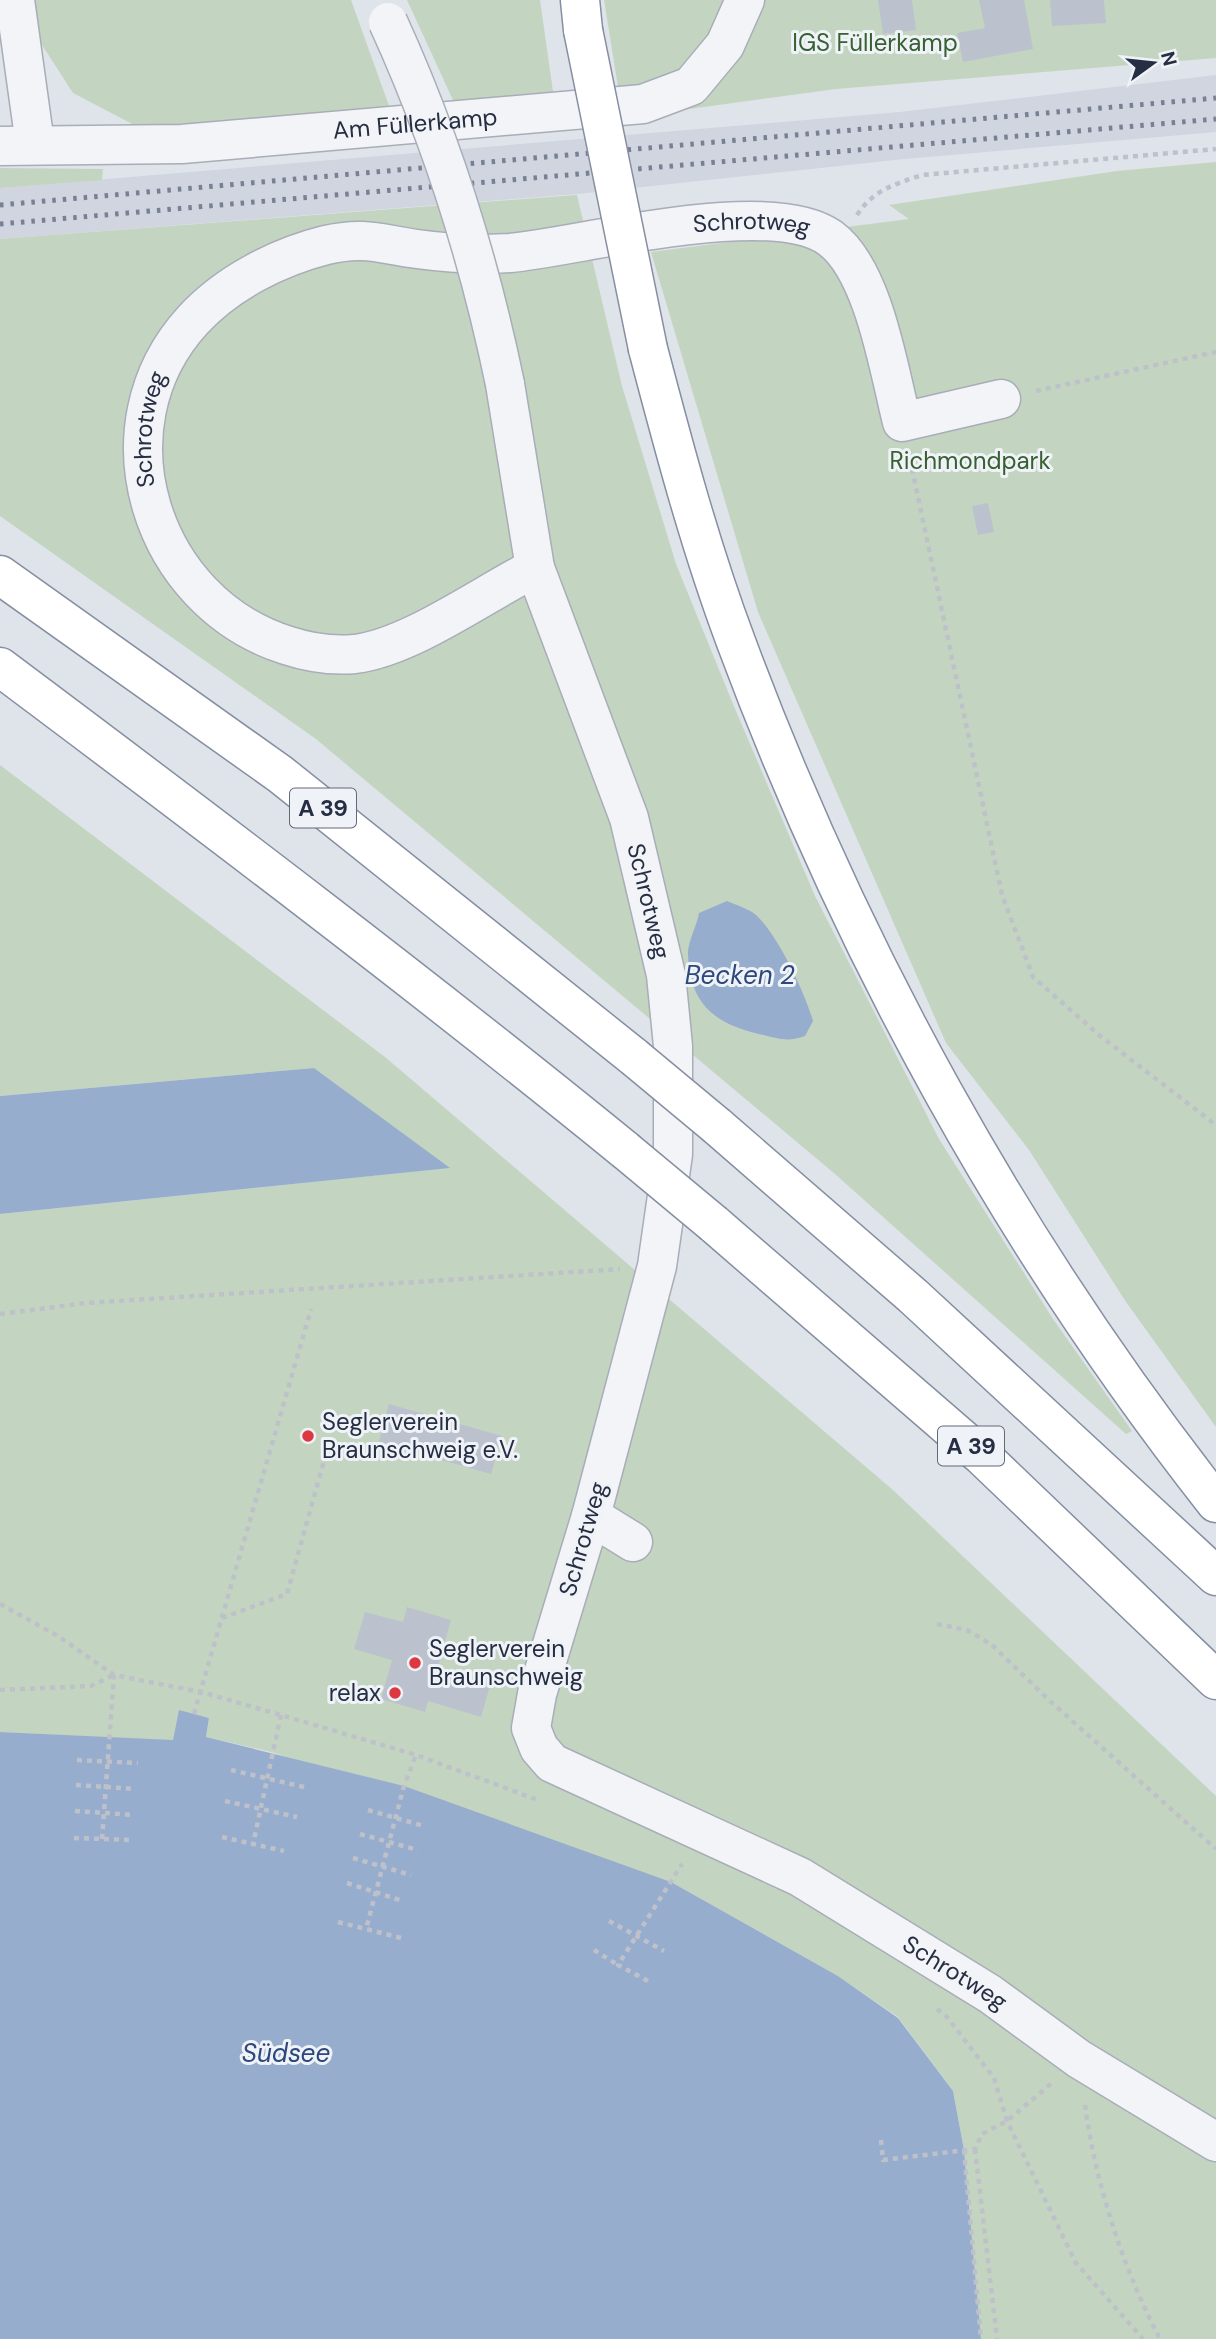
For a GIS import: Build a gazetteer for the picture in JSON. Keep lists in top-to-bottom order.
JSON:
{
  "streets": {
    "highway": ["A 39"],
    "street": ["Am Füllerkamp", "Schrotweg"]
  },
  "water": ["Becken 2", "Südsee"],
  "parks": ["IGS Füllerkamp", "Richmondpark"],
  "places": ["Seglerverein Braunschweig e.V.", "Seglerverein Braunschweig", "relax"],
  "north": "right"
}
